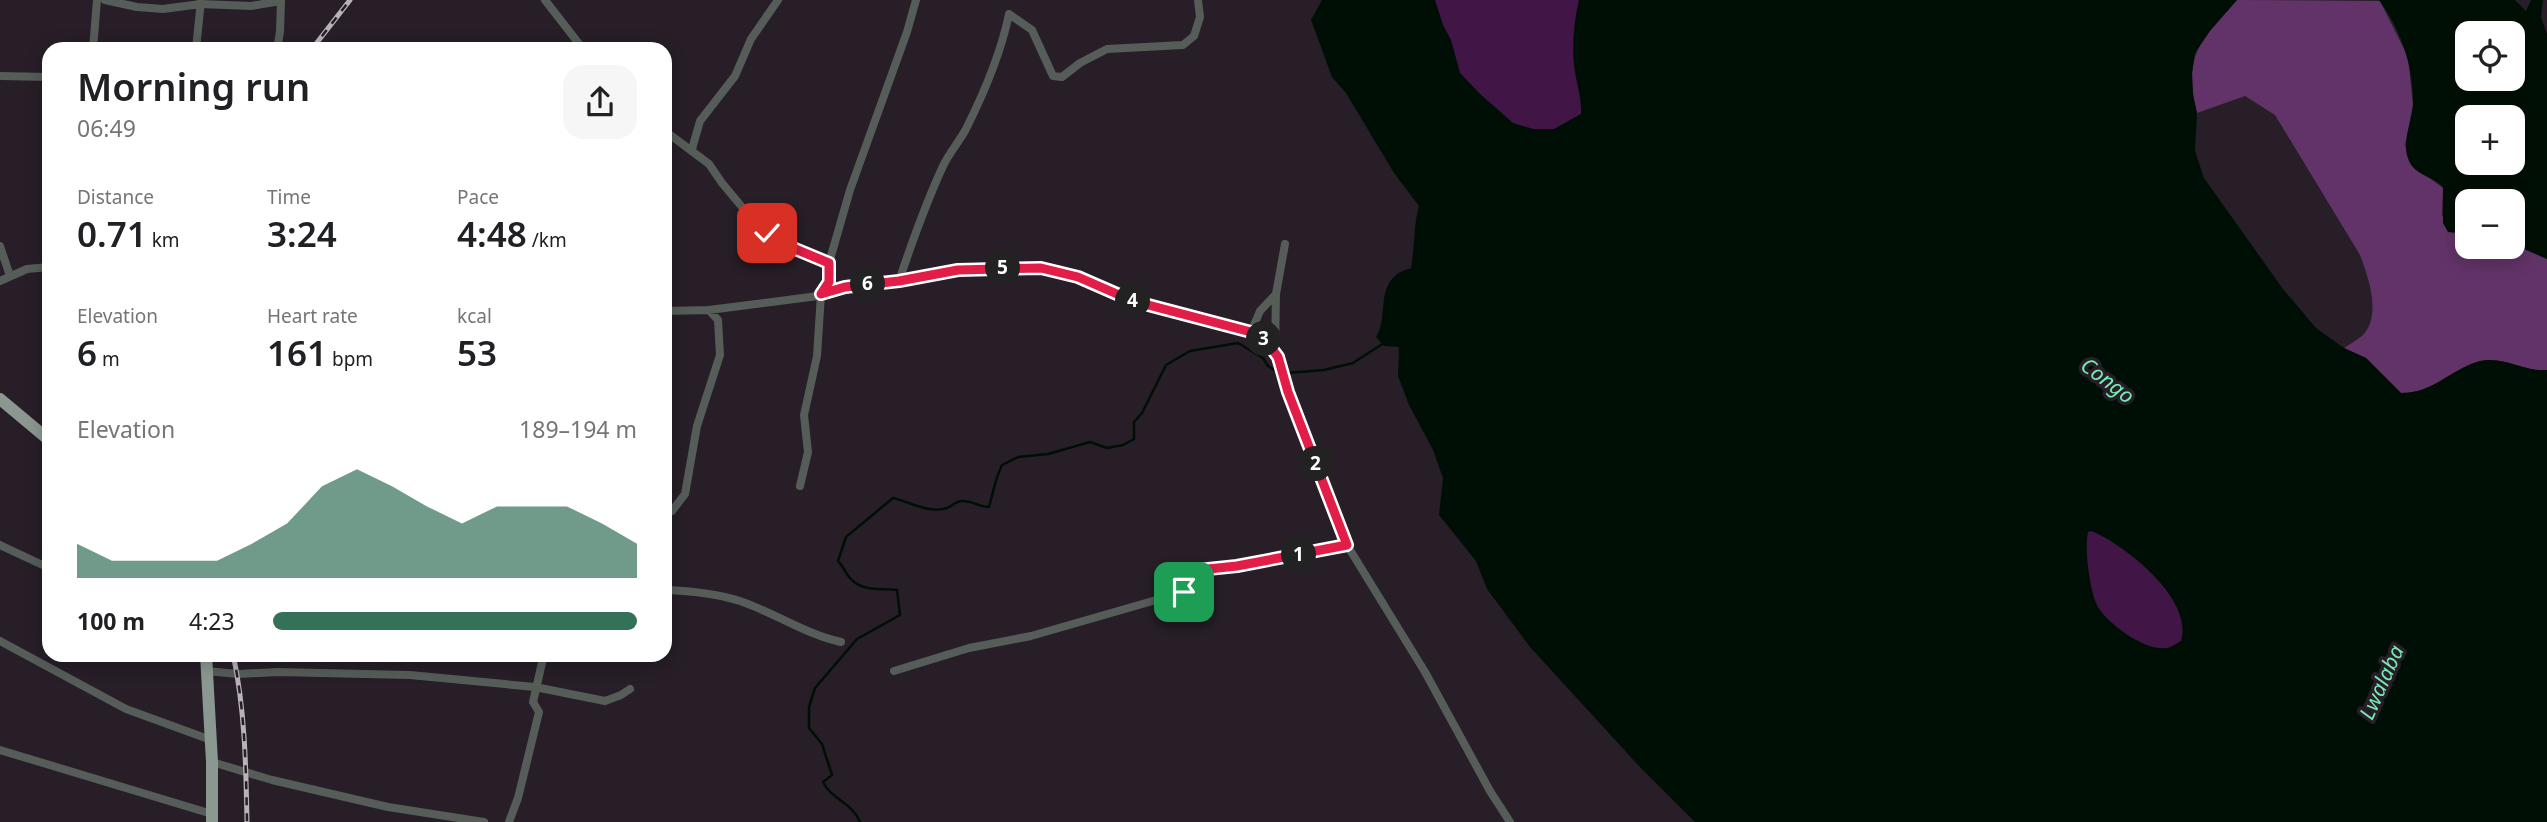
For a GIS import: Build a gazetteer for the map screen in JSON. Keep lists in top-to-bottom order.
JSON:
{
  "water": ["Congo", "Lwalaba"],
  "page": {
    "map_buttons": ["+", "−"],
    "heading": ["Morning run", "06:49"],
    "stats": [
      ["Distance", "0.71 km"],
      ["Time", "3:24"],
      ["Pace", "4:48 /km"],
      ["Elevation", "6 m"],
      ["Heart rate", "161 bpm"],
      ["kcal", "53"]
    ],
    "pins": [
      "5",
      "6",
      "4",
      "3",
      "2",
      "1"
    ],
    "chart": ["Elevation", "189–194 m"],
    "list": [
      {
        "name": "100 m",
        "note": "4:23"
      }
    ]
  }
}
